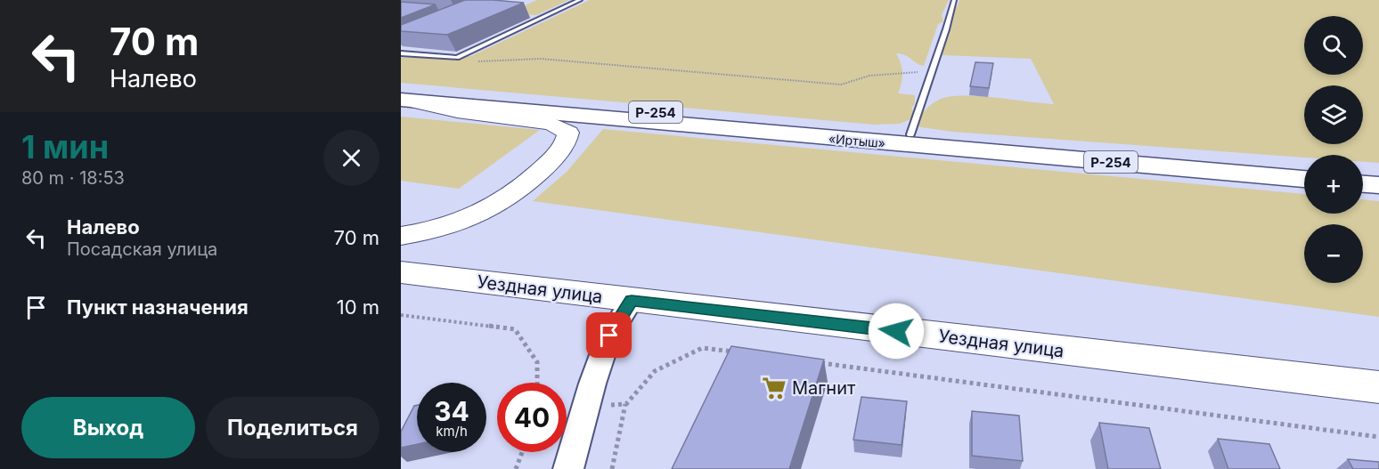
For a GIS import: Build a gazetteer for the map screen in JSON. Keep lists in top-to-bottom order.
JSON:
{
  "streets": {
    "highway": ["Р-254", "«Иртыш»"],
    "street": ["Уездная улица"]
  },
  "places": {
    "supermarket": ["Магнит"]
  },
  "page": {
    "turn": ["70 m", "Налево"],
    "map_buttons": ["+", "−"],
    "heading": ["1 мин", "80 m · 18:53"],
    "list": [
      {
        "name": "Налево",
        "note": "Посадская улица",
        "value": "70 m"
      },
      {
        "name": "Пункт назначения",
        "value": "10 m"
      }
    ],
    "speed": "34 km/h",
    "limit": "40",
    "buttons": ["Выход", "Поделиться"]
  }
}
